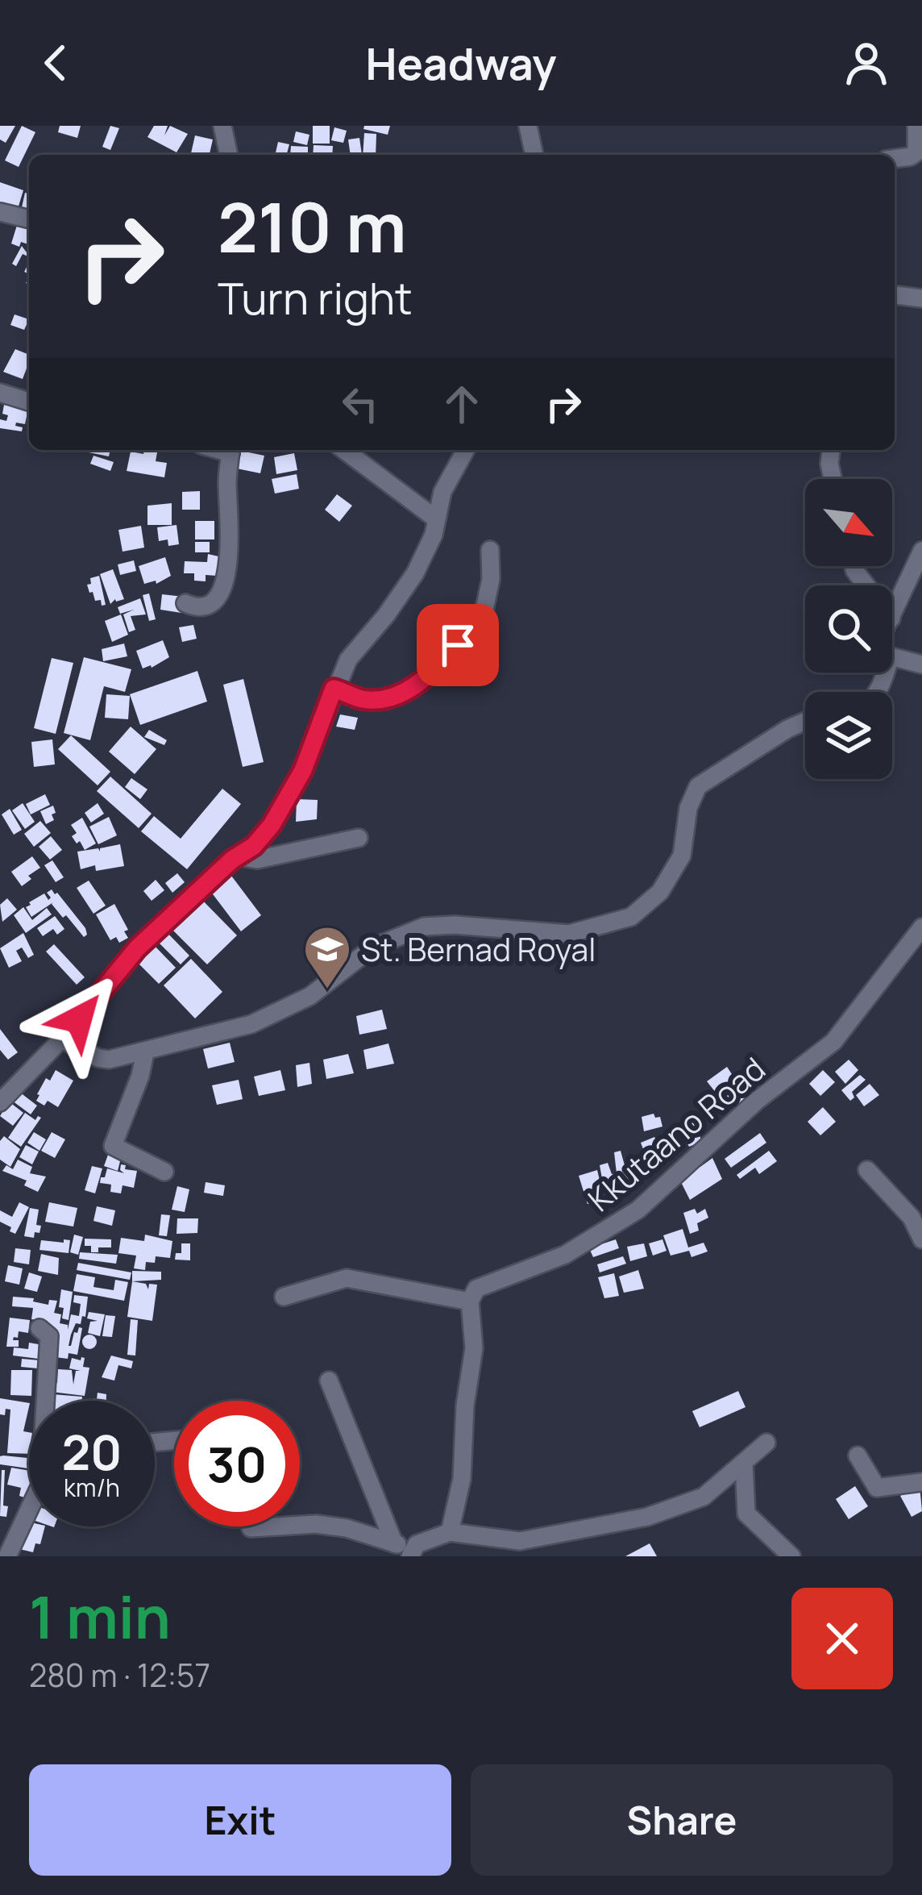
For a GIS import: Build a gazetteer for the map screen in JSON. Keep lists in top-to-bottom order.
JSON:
{
  "streets": {
    "street": ["Kkutaano Road"]
  },
  "places": {
    "school or university": ["St. Bernad Royal"]
  },
  "north": "bottom right",
  "page": {
    "header": "Headway",
    "turn": ["210 m", "Turn right"],
    "speed": "20 km/h",
    "limit": "30",
    "heading": ["1 min", "280 m · 12:57"],
    "buttons": ["Exit", "Share"]
  }
}
